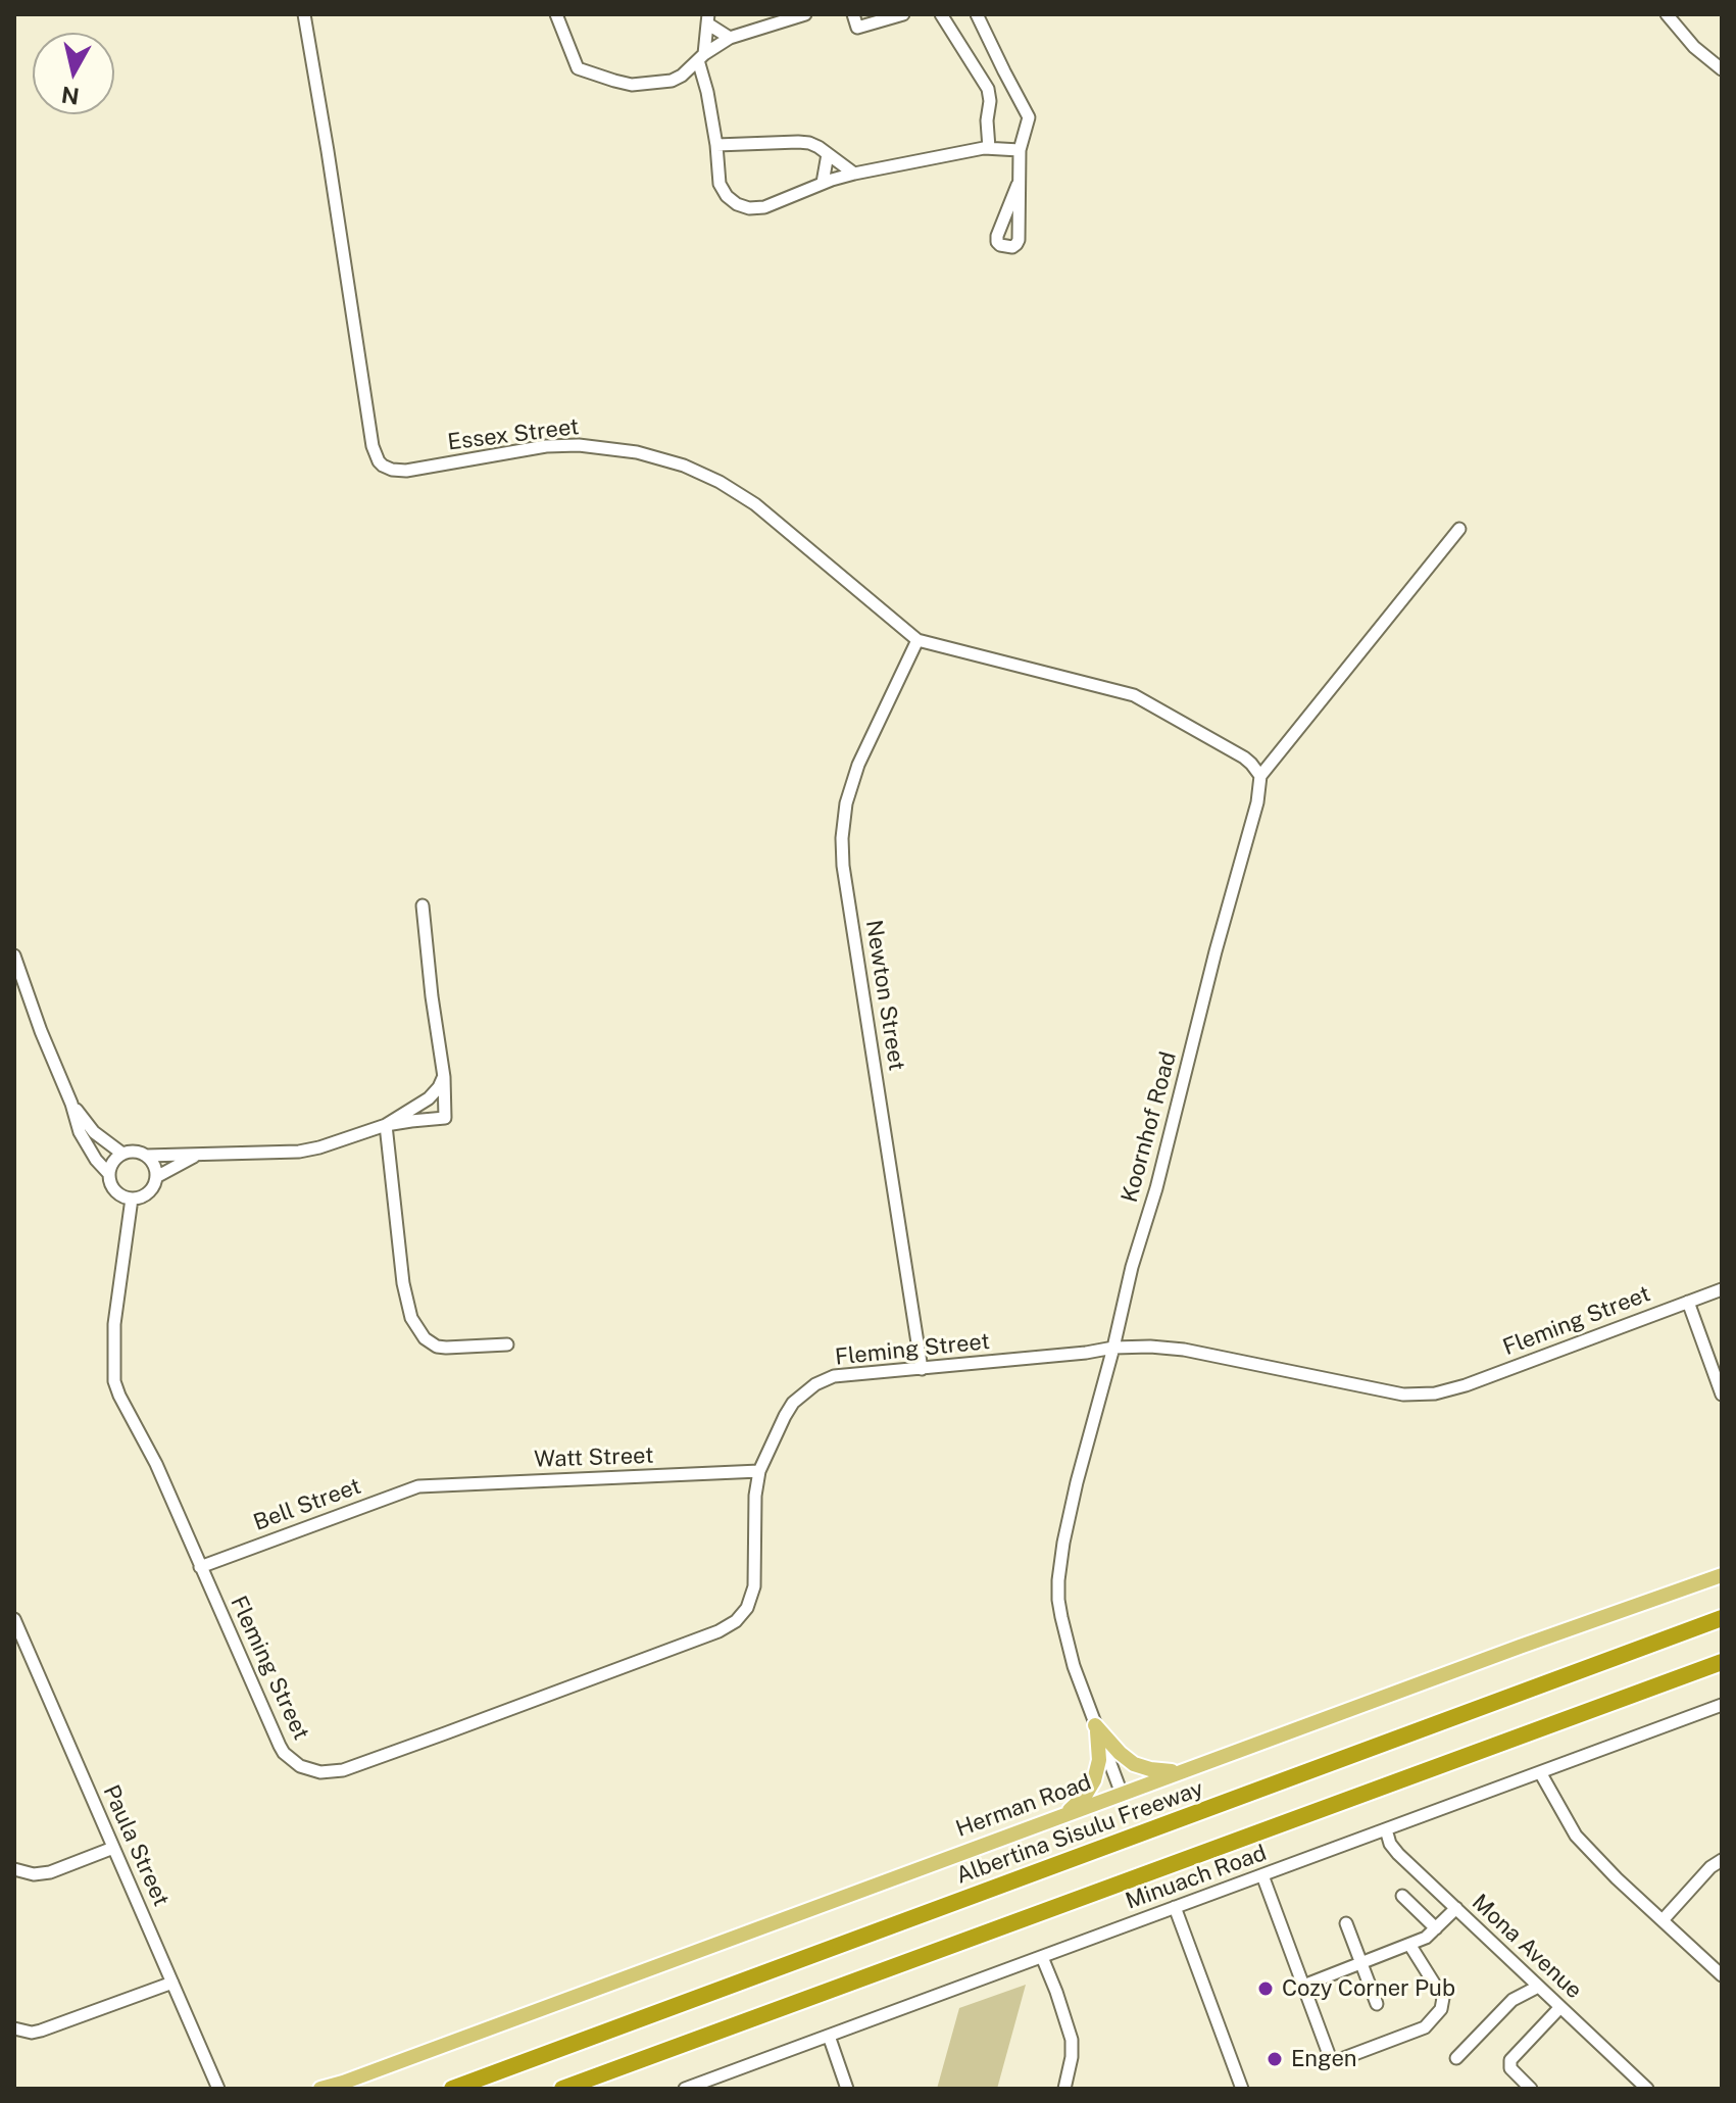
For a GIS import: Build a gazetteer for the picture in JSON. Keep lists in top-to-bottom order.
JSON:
{
  "streets": {
    "highway": ["Albertina Sisulu Freeway"],
    "main road": ["Herman Road"],
    "street": [
      "Essex Street",
      "Newton Street",
      "Koornhof Road",
      "Fleming Street",
      "Watt Street",
      "Bell Street",
      "Paula Street",
      "Minuach Road",
      "Mona Avenue"
    ]
  },
  "crossings": [
    ["Essex Street", "Newton Street"],
    ["Essex Street", "Koornhof Road"],
    ["Newton Street", "Fleming Street"],
    ["Koornhof Road", "Fleming Street"],
    ["Koornhof Road", "Herman Road"],
    ["Fleming Street", "Watt Street"],
    ["Fleming Street", "Bell Street"],
    ["Watt Street", "Bell Street"],
    ["Minuach Road", "Mona Avenue"]
  ],
  "places": ["Cozy Corner Pub", "Engen"],
  "north": "bottom"
}
